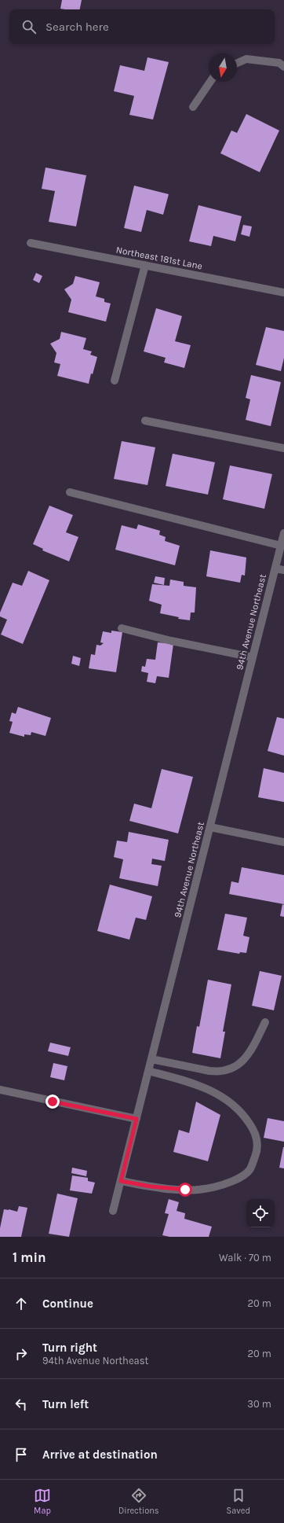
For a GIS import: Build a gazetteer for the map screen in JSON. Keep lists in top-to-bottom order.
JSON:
{
  "streets": {
    "street": ["Northeast 181st Lane", "94th Avenue Northeast"]
  },
  "north": "bottom",
  "page": {
    "search": "Search here",
    "heading": ["1 min", "Walk · 70 m"],
    "list": [
      ["Continue", "20 m"],
      ["Turn right", "94th Avenue Northeast", "20 m"],
      ["Turn left", "30 m"],
      "Arrive at destination"
    ],
    "nav": ["Map", "Directions", "Saved"]
  }
}
